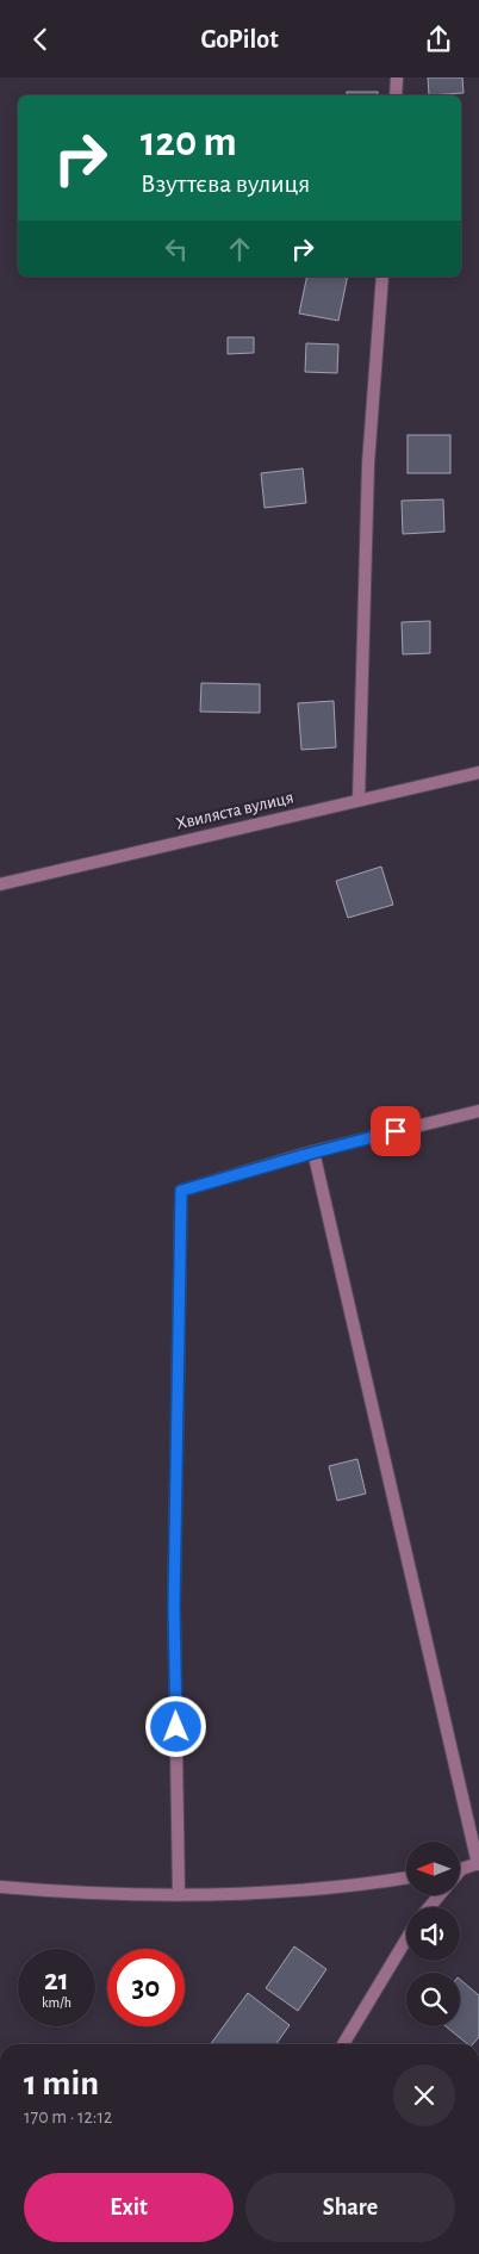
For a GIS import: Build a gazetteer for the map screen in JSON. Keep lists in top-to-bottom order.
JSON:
{
  "streets": {
    "street": ["Хвиляста вулиця"]
  },
  "north": "left",
  "page": {
    "header": "GoPilot",
    "turn": ["120 m", "Взуттєва вулиця"],
    "speed": "21 km/h",
    "limit": "30",
    "heading": ["1 min", "170 m · 12:12"],
    "buttons": ["Exit", "Share"]
  }
}
